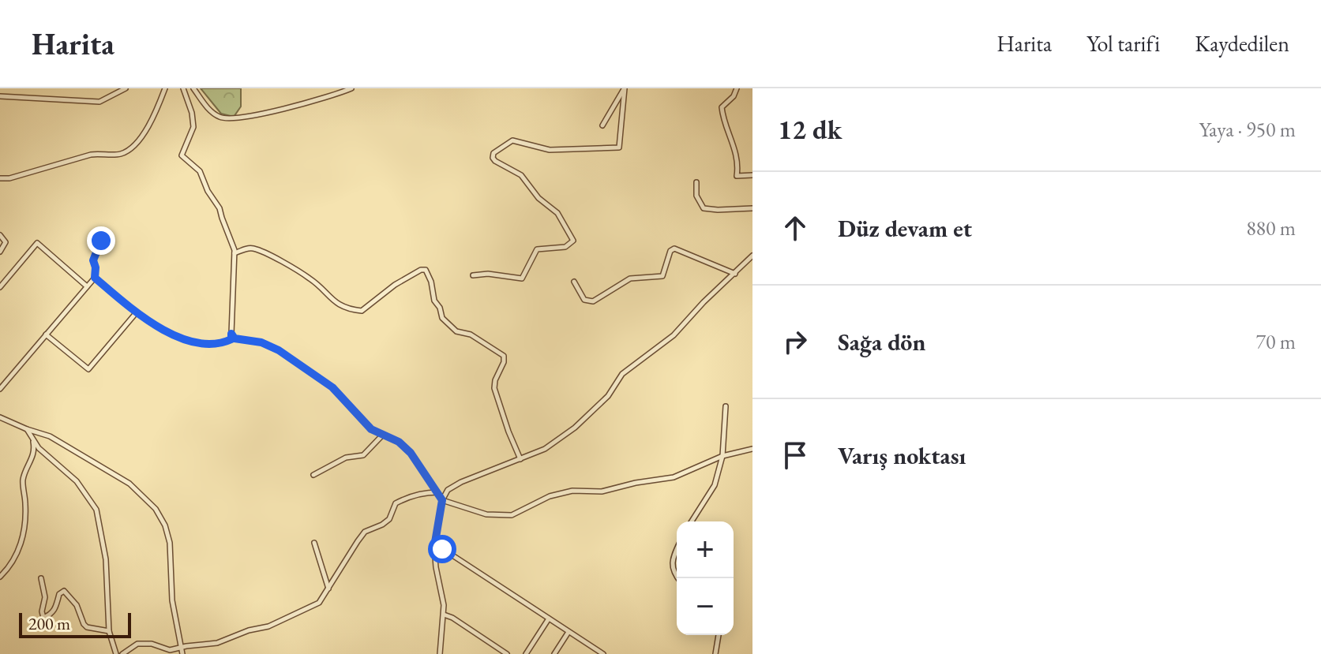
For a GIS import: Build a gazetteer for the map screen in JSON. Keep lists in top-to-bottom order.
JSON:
{
  "scale_bar": "200 m",
  "page": {
    "header": "Harita",
    "nav": ["Harita", "Yol tarifi", "Kaydedilen"],
    "heading": ["12 dk", "Yaya · 950 m"],
    "list": [
      ["Düz devam et", "880 m"],
      ["Sağa dön", "70 m"],
      "Varış noktası"
    ],
    "map_buttons": ["+", "−"],
    "scale": "200 m"
  }
}
